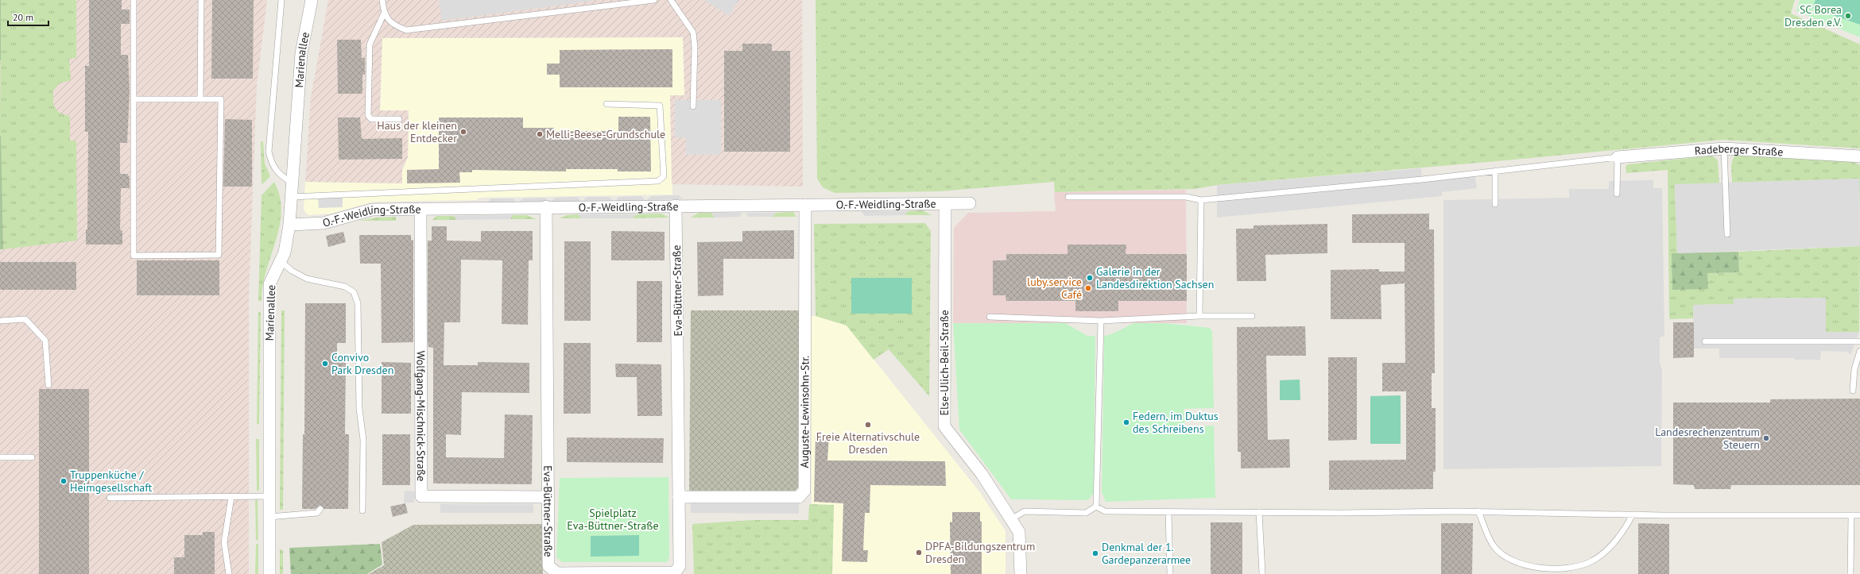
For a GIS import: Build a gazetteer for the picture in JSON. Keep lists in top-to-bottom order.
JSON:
{
  "streets": {
    "street": [
      "Marienallee",
      "Radeberger Straße",
      "O.-F.-Weidling-Straße",
      "Eva-Büttner-Straße",
      "Else-Ulich-Beil-Straße",
      "Auguste-Lewinsohn-Str.",
      "Wolfgang-Mischnick-Straße"
    ]
  },
  "crossings": [
    ["Marienallee", "O.-F.-Weidling-Straße"],
    ["O.-F.-Weidling-Straße", "Eva-Büttner-Straße"],
    ["O.-F.-Weidling-Straße", "Else-Ulich-Beil-Straße"],
    ["O.-F.-Weidling-Straße", "Auguste-Lewinsohn-Str."],
    ["O.-F.-Weidling-Straße", "Wolfgang-Mischnick-Straße"],
    ["Eva-Büttner-Straße", "Auguste-Lewinsohn-Str."],
    ["Eva-Büttner-Straße", "Wolfgang-Mischnick-Straße"]
  ],
  "parks": ["Spielplatz Eva-Büttner-Straße"],
  "places": [
    "SC Borea Dresden e.V.",
    "Haus der kleinen Entdecker",
    "Melli-Beese-Grundschule",
    "Galerie in der Landesdirektion Sachsen",
    "luby.service Café",
    "Convivo Park Dresden",
    "Federn, im Duktus des Schreibens",
    "Freie Alternativschule Dresden",
    "Landesrechenzentrum Steuern",
    "Truppenküche / Heimgesellschaft",
    "DPFA-Bildungszentrum Dresden",
    "Denkmal der 1. Gardepanzerarmee"
  ],
  "scale_bar": "20 m"
}
